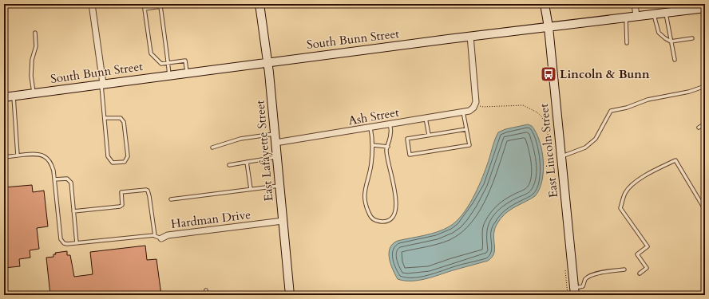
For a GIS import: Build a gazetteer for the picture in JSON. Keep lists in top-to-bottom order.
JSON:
{
  "streets": {
    "street": [
      "South Bunn Street",
      "Ash Street",
      "East Lafayette Street",
      "East Lincoln Street",
      "Hardman Drive"
    ]
  },
  "crossings": [
    ["South Bunn Street", "East Lafayette Street"],
    ["South Bunn Street", "East Lincoln Street"],
    ["Ash Street", "East Lafayette Street"],
    ["East Lafayette Street", "Hardman Drive"]
  ],
  "places": {
    "bus stop": ["Lincoln & Bunn"]
  }
}
